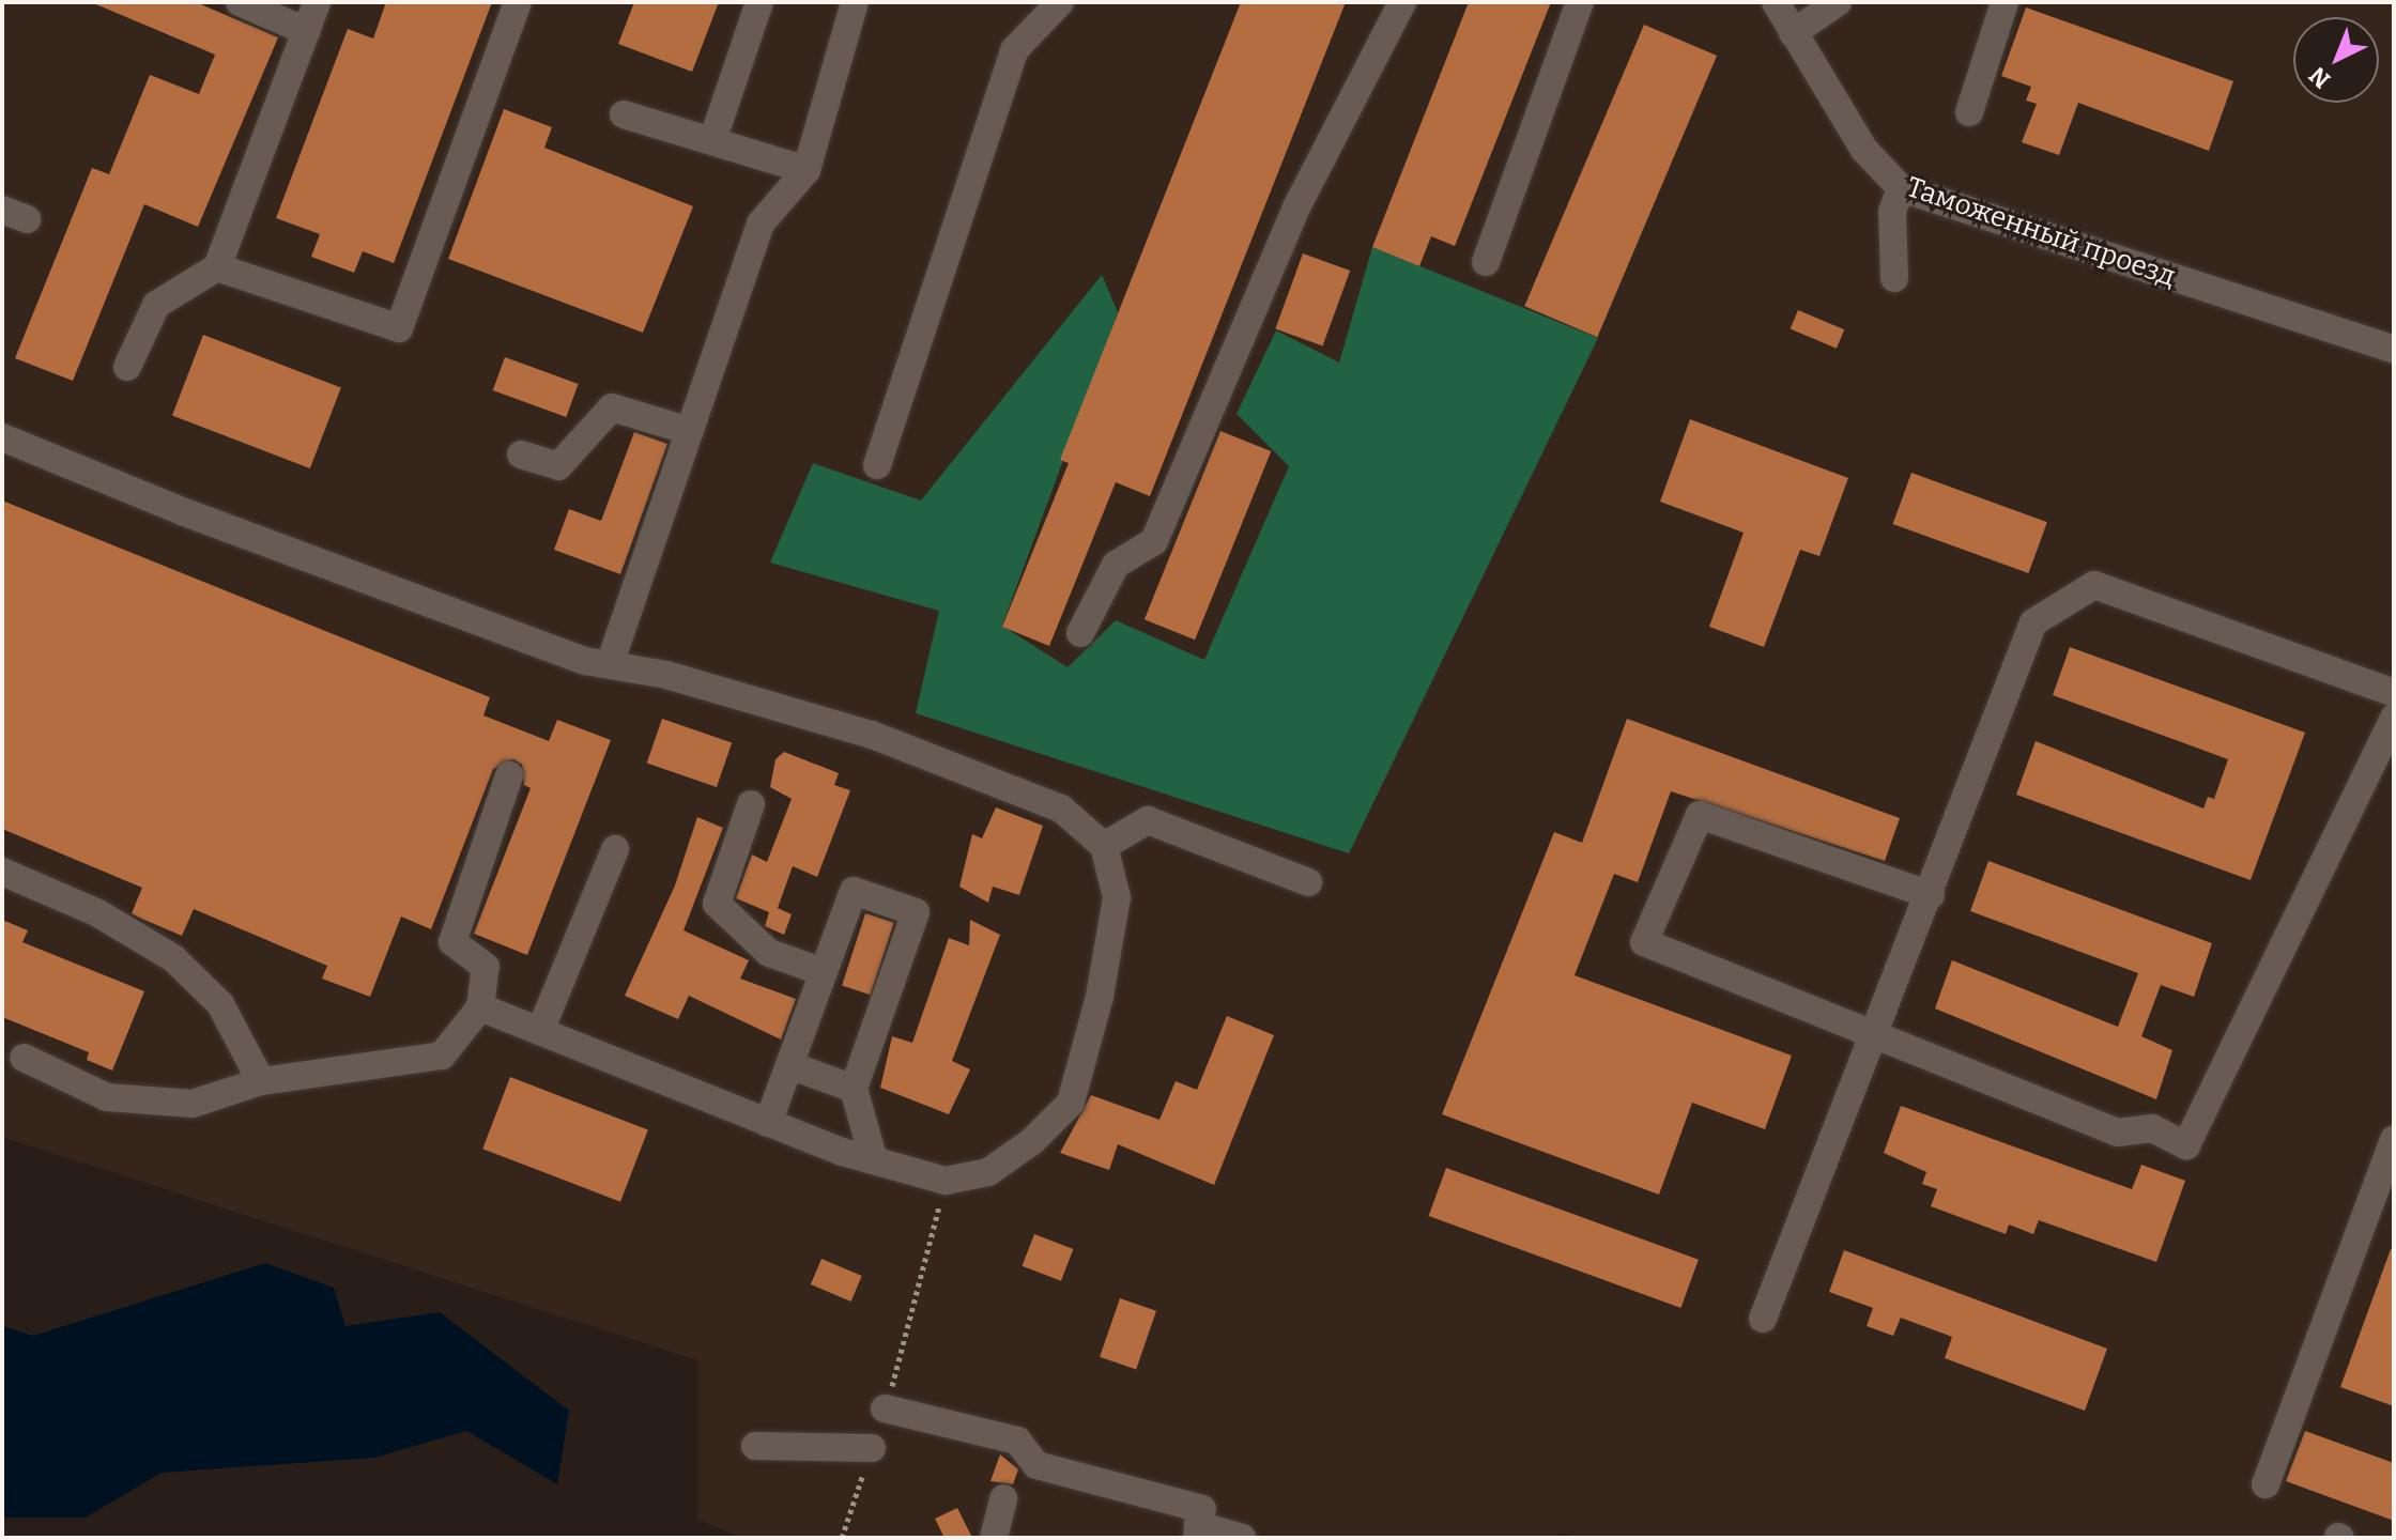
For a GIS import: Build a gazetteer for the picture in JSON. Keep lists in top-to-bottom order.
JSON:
{
  "streets": {
    "street": ["Таможенный проезд"]
  },
  "north": "bottom left"
}
